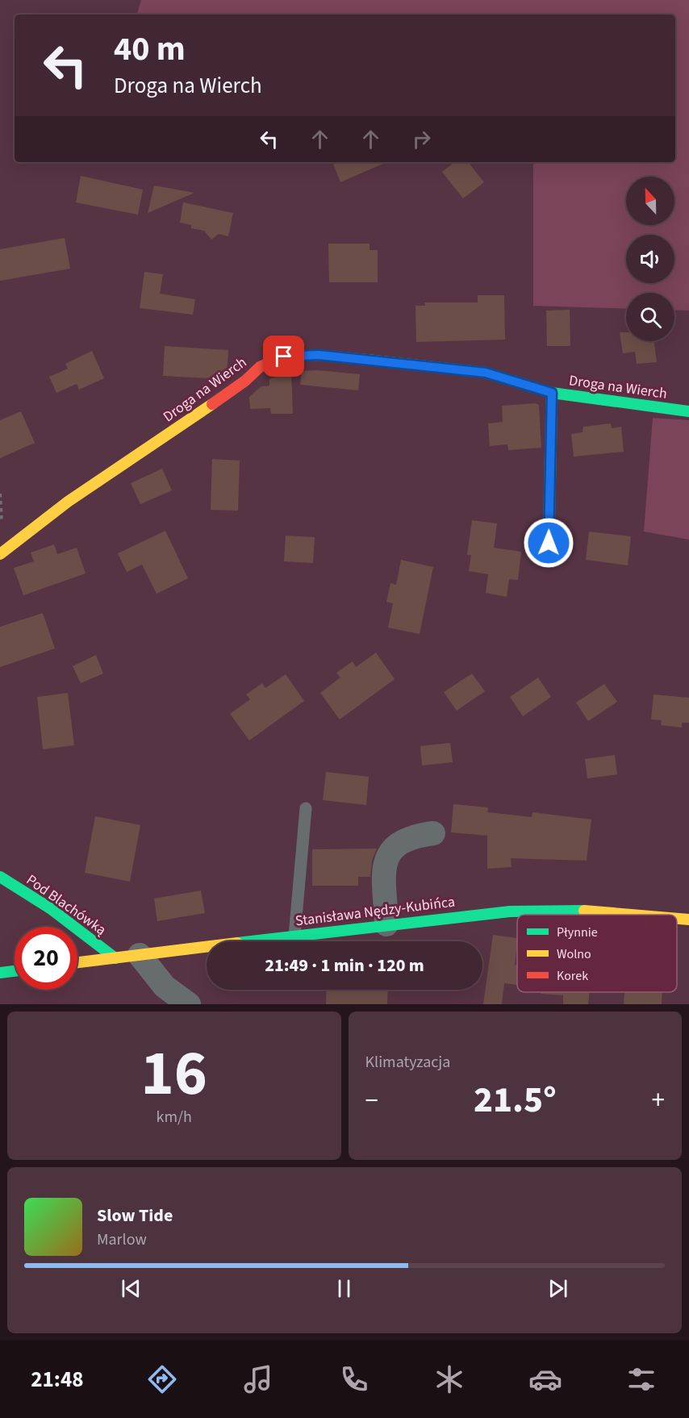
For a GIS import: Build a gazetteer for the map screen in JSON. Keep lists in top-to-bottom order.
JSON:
{
  "streets": {
    "street": ["Droga na Wierch", "Pod Blachówką", "Stanisława Nędzy-Kubińca"]
  },
  "crossings": [
    ["Pod Blachówką", "Stanisława Nędzy-Kubińca"]
  ],
  "legend": ["Płynnie", "Wolno", "Korek"],
  "north": "top",
  "page": {
    "turn": ["40 m", "Droga na Wierch"],
    "limit": "20",
    "trip": "21:49 · 1 min · 120 m",
    "tile": [
      ["16", "km/h"],
      "Klimatyzacja"
    ],
    "heat": ["−", "21.5°", "+"],
    "song": ["Slow Tide", "Marlow"],
    "tabs": "21:48"
  }
}
